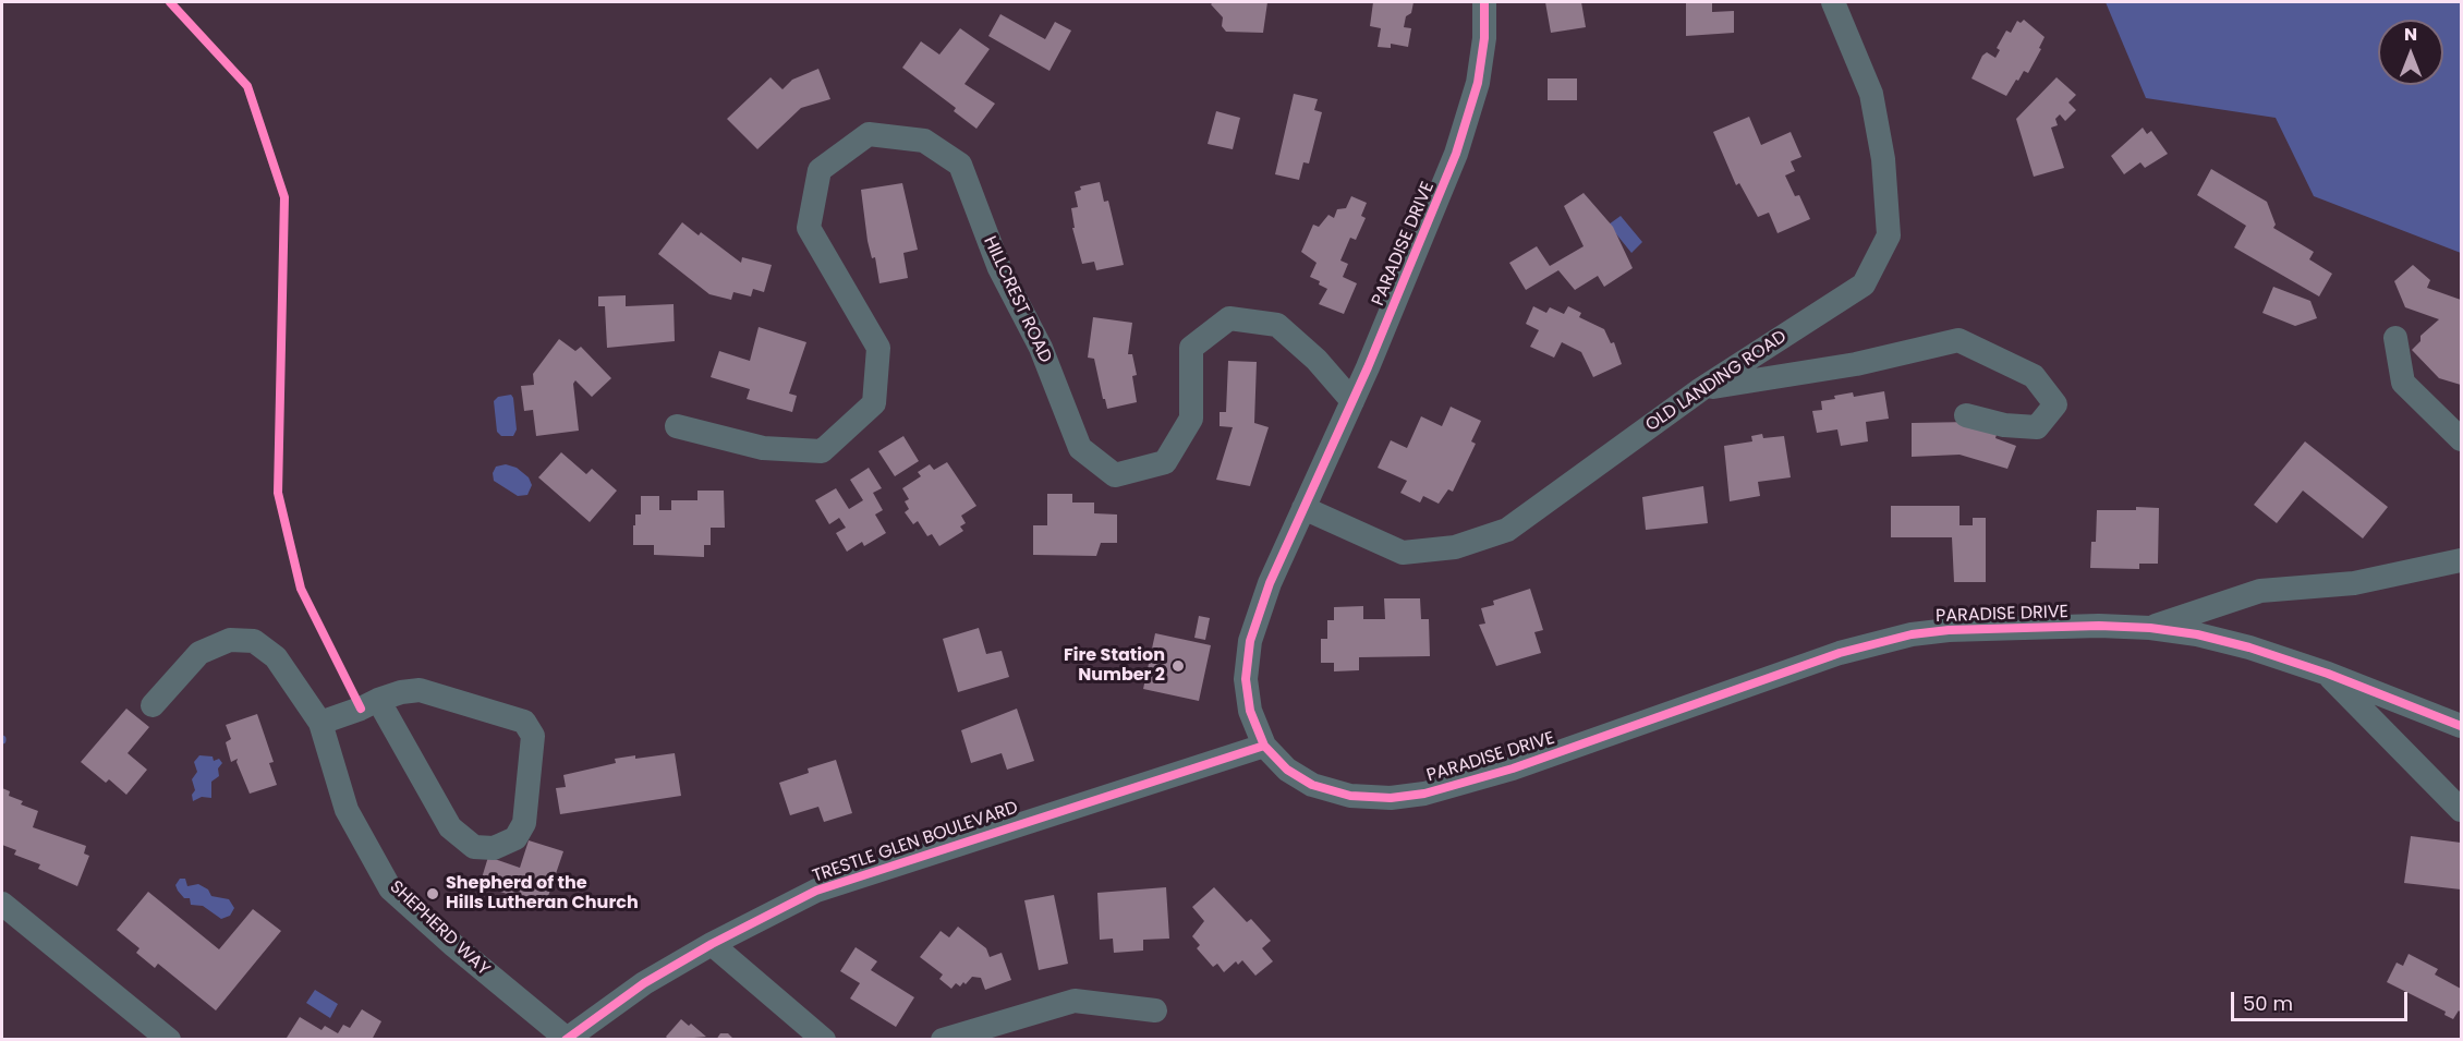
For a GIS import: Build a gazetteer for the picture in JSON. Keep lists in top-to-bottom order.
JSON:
{
  "streets": {
    "street": [
      "PARADISE DRIVE",
      "HILLCREST ROAD",
      "OLD LANDING ROAD",
      "TRESTLE GLEN BOULEVARD",
      "SHEPHERD WAY"
    ]
  },
  "crossings": [
    ["PARADISE DRIVE", "HILLCREST ROAD"],
    ["PARADISE DRIVE", "OLD LANDING ROAD"],
    ["PARADISE DRIVE", "TRESTLE GLEN BOULEVARD"],
    ["TRESTLE GLEN BOULEVARD", "SHEPHERD WAY"]
  ],
  "places": ["Fire Station Number 2", "Shepherd of the Hills Lutheran Church"],
  "scale_bar": "50 m",
  "north": "top"
}
